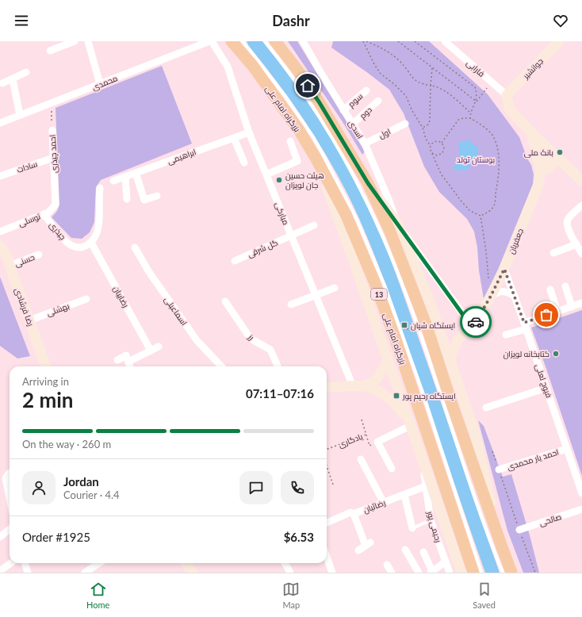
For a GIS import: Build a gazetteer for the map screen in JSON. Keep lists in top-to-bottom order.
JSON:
{
  "streets": {
    "highway": ["بزرگراه امام علی", "13"],
    "main road": ["جوانشیر", "جعفریان", "رضا فرشادی"],
    "street": [
      "فارابی",
      "محمدی",
      "سوم",
      "دوم",
      "اسدی",
      "اول",
      "احمد چیذری",
      "ابراهیمی",
      "سادات",
      "مبارکی",
      "توسلی",
      "چیذری",
      "گل شرقی",
      "حسنی",
      "رضاییان",
      "بهشتی",
      "اسماعیلی",
      "رز",
      "فیوج لعلی",
      "احمد یار محمدی",
      "رضائیان",
      "صالحی",
      "رحیمی پور"
    ],
    "path": ["یادگاری"]
  },
  "crossings": [
    ["فارابی", "جوانشیر"],
    ["محمدی", "احمد چیذری"],
    ["سوم", "اسدی"],
    ["دوم", "اسدی"],
    ["اسدی", "اول"],
    ["اسدی", "جعفریان"],
    ["احمد چیذری", "سادات"],
    ["احمد چیذری", "توسلی"],
    ["ابراهیمی", "مبارکی"],
    ["مبارکی", "گل شرقی"],
    ["توسلی", "چیذری"],
    ["چیذری", "رضاییان"],
    ["جعفریان", "فیوج لعلی"],
    ["حسنی", "رضا فرشادی"],
    ["رضا فرشادی", "بهشتی"],
    ["فیوج لعلی", "احمد یار محمدی"],
    ["رضائیان", "رحیمی پور"]
  ],
  "parks": ["بوستان تولد"],
  "places": {
    "other": ["بانک ملی", "هیئت حسین جان لویزان", "کتابخانه لویزان"],
    "transit": ["ایستگاه شیان", "ایستگاه رحیم پور"]
  },
  "page": {
    "header": "Dashr",
    "heading": ["2 min", "Arriving in", "07:11–07:16"],
    "panel": [
      "Jordan",
      "Courier · 4.4",
      "Order #1925",
      "$6.53"
    ],
    "bar": "On the way · 260 m",
    "tabs": ["Home", "Map", "Saved"]
  }
}
